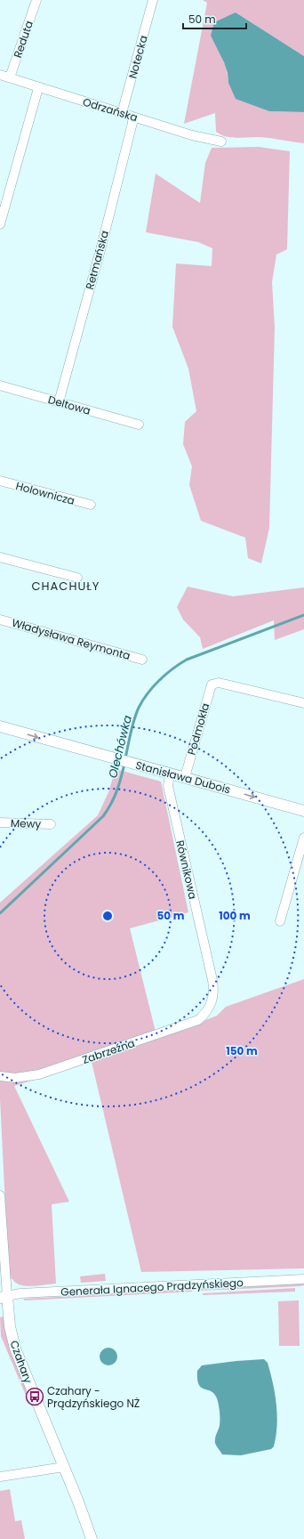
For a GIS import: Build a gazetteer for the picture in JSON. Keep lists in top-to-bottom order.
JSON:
{
  "streets": {
    "street": [
      "Reduta",
      "Notecka",
      "Odrzańska",
      "Retmańska",
      "Deltowa",
      "Holownicza",
      "Władysława Reymonta",
      "Podmokła",
      "Stanisława Dubois",
      "Mewy",
      "Równikowa",
      "Zabrzeźna",
      "Generała Ignacego Prądzyńskiego",
      "Czahary"
    ]
  },
  "crossings": [
    ["Reduta", "Odrzańska"],
    ["Notecka", "Odrzańska"],
    ["Odrzańska", "Retmańska"],
    ["Retmańska", "Deltowa"],
    ["Podmokła", "Stanisława Dubois"],
    ["Stanisława Dubois", "Równikowa"],
    ["Równikowa", "Zabrzeźna"],
    ["Generała Ignacego Prądzyńskiego", "Czahary"]
  ],
  "one_way": ["Stanisława Dubois"],
  "districts": ["CHACHUŁY"],
  "water": ["Olechówka"],
  "places": {
    "bus stop": ["Czahary - Prądzyńskiego NŻ"]
  },
  "scale_bar": "50 m",
  "rings": ["50 m", "100 m", "150 m"]
}
